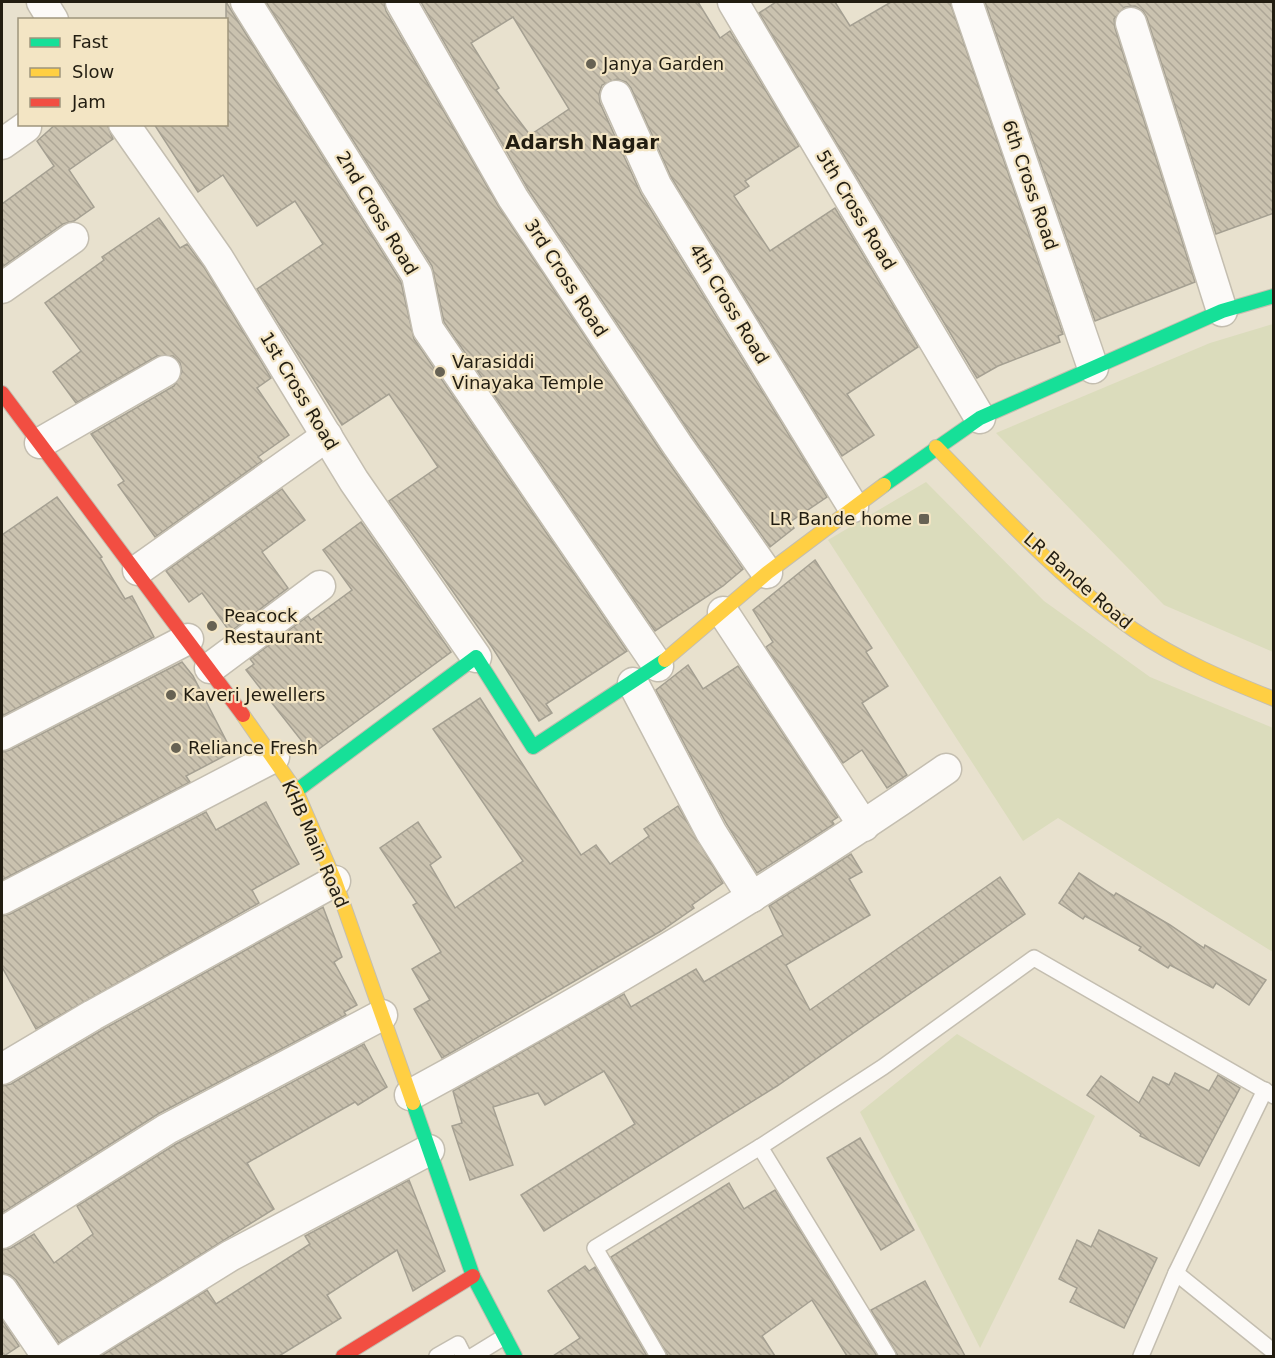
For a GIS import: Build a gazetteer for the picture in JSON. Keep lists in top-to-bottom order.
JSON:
{
  "streets": {
    "street": [
      "6th Cross Road",
      "5th Cross Road",
      "2nd Cross Road",
      "3rd Cross Road",
      "4th Cross Road",
      "1st Cross Road",
      "LR Bande Road",
      "KHB Main Road"
    ]
  },
  "districts": ["Adarsh Nagar"],
  "places": {
    "other": [
      "Janya Garden",
      "Varasiddi Vinayaka Temple",
      "Peacock Restaurant",
      "Kaveri Jewellers",
      "Reliance Fresh"
    ],
    "transit": ["LR Bande home"]
  },
  "legend": ["Fast", "Slow", "Jam"]
}
